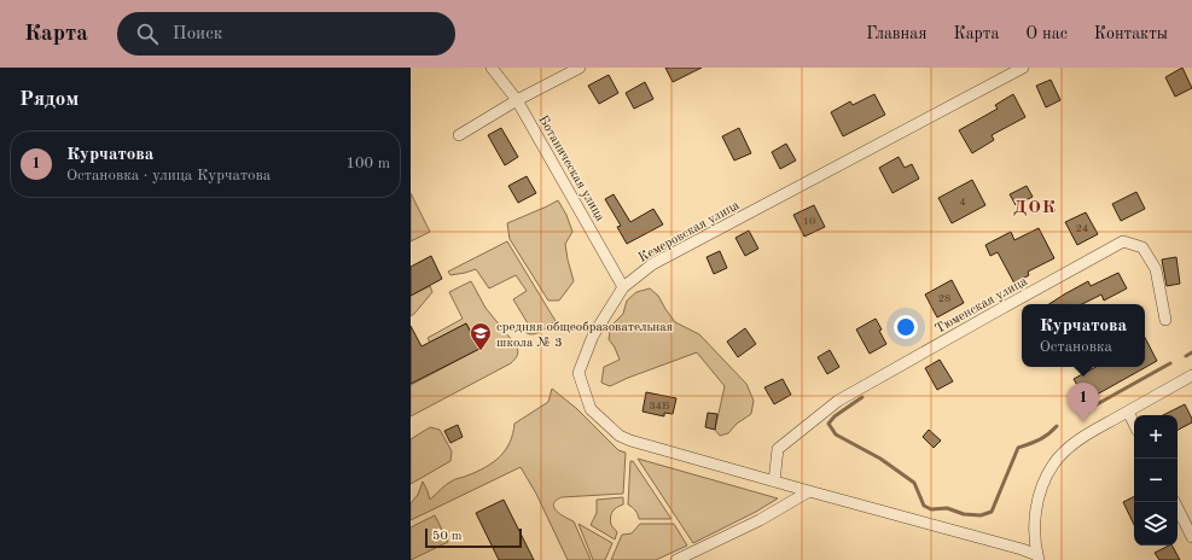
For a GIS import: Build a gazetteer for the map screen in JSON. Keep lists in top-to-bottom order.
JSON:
{
  "streets": {
    "street": ["Ботаническая улица", "Кемеровская улица", "Тюменская улица"]
  },
  "crossings": [
    ["Ботаническая улица", "Кемеровская улица"],
    ["Кемеровская улица", "Тюменская улица"]
  ],
  "districts": ["ДОК"],
  "places": {
    "school or university": ["средняя общеобразовательная школа № 3"]
  },
  "house_numbers": [
    "4",
    "10",
    "24",
    "28",
    "34Б"
  ],
  "scale_bar": "50 m",
  "page": {
    "header": "Карта",
    "search": "Поиск",
    "nav": [
      "Главная",
      "Карта",
      "О нас",
      "Контакты"
    ],
    "heading": "Рядом",
    "list": [
      {
        "mark": "1",
        "name": "Курчатова",
        "note": "Остановка · улица Курчатова",
        "value": "100 m"
      }
    ],
    "popup": ["Курчатова", "Остановка"],
    "pins": "1",
    "map_buttons": ["+", "−"],
    "scale": "50 m"
  }
}
